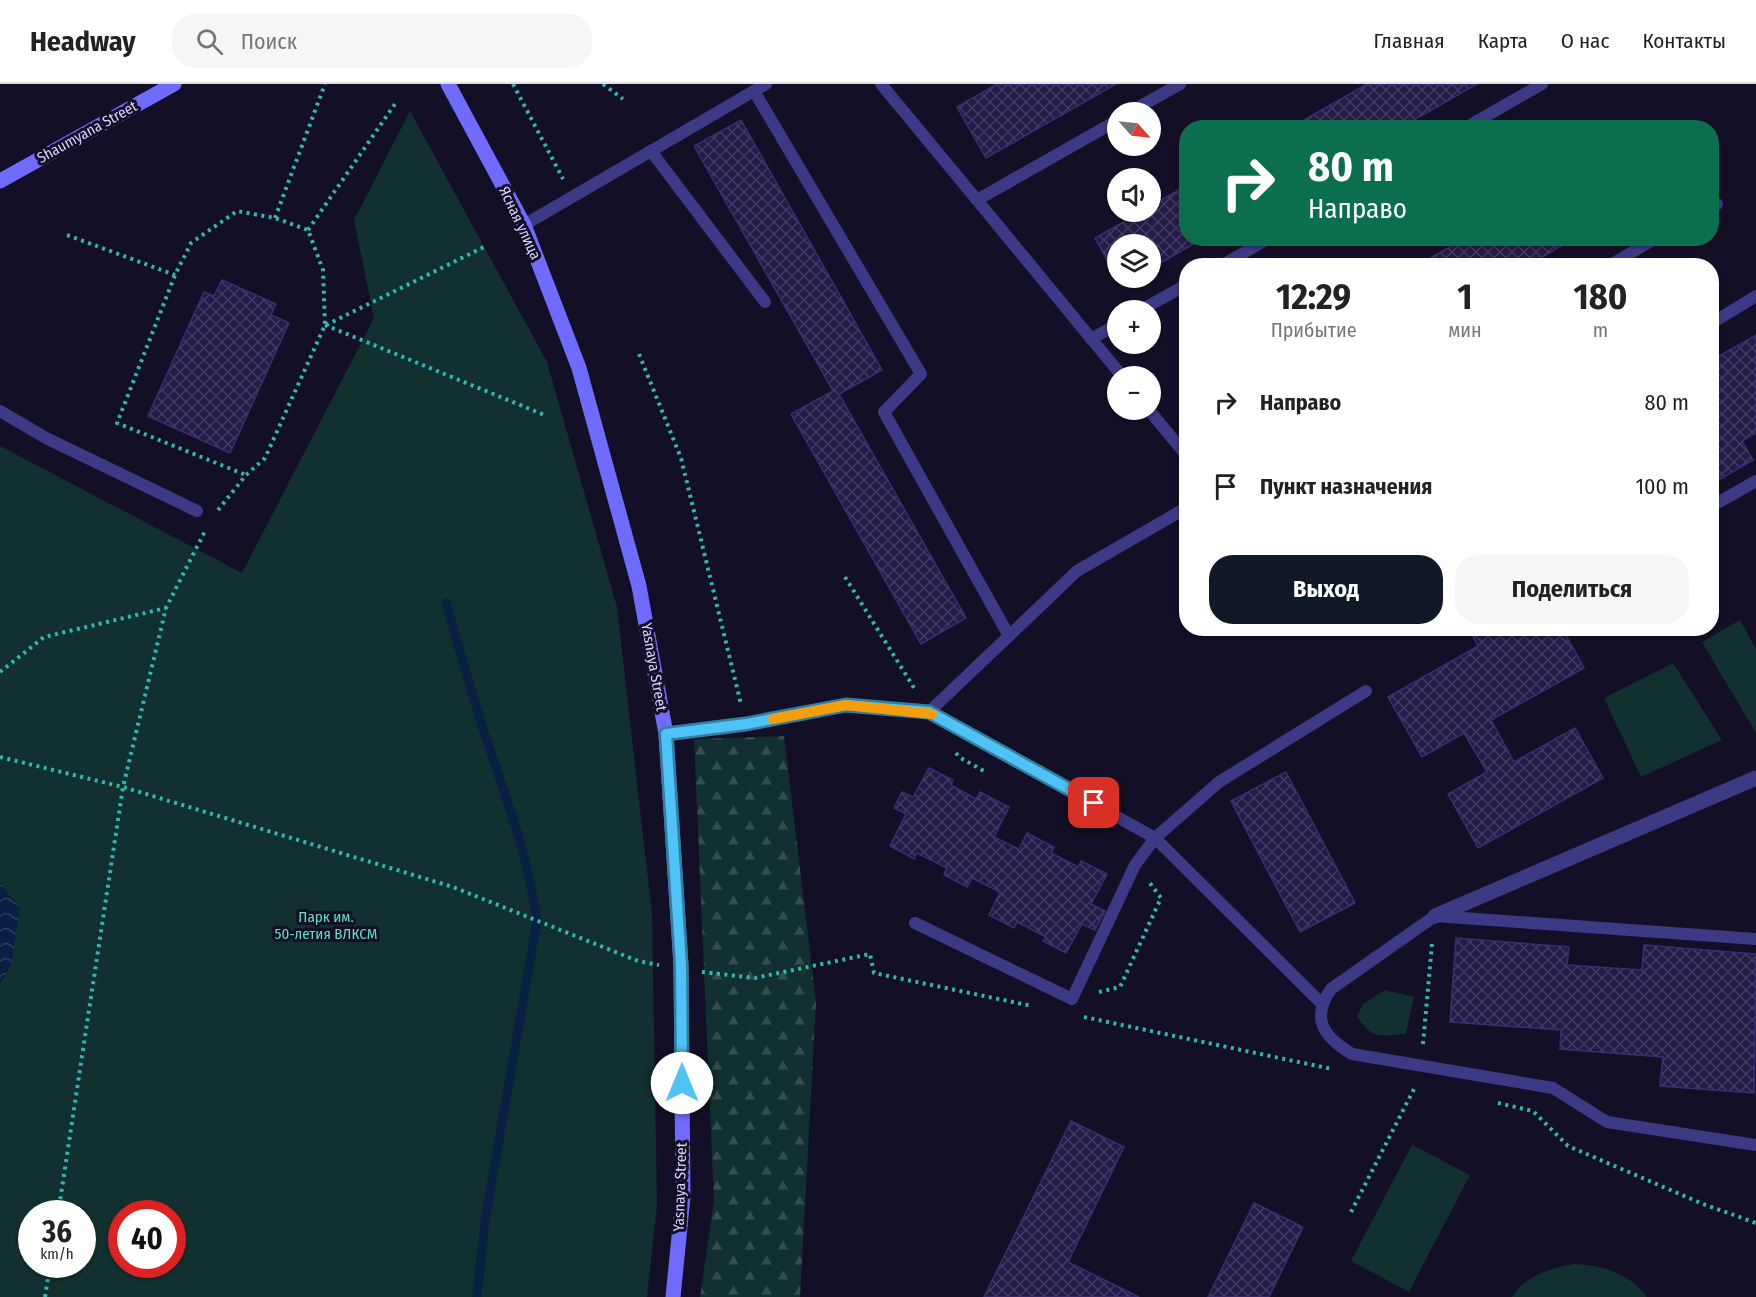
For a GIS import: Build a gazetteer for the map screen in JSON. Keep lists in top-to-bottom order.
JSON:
{
  "streets": {
    "street": ["Shaumyana Street", "Ясная улица", "Yasnaya Street"]
  },
  "crossings": [
    ["Ясная улица", "Yasnaya Street"]
  ],
  "parks": ["Парк им. 50-летия ВЛКСМ"],
  "north": "bottom right",
  "page": {
    "header": "Headway",
    "search": "Поиск",
    "nav": [
      "Главная",
      "Карта",
      "О нас",
      "Контакты"
    ],
    "map_buttons": ["+", "−"],
    "turn": ["80 m", "Направо"],
    "eta": [
      "12:29",
      "Прибытие",
      "1",
      "мин",
      "180",
      "m"
    ],
    "list": [
      {
        "name": "Направо",
        "value": "80 m"
      },
      {
        "name": "Пункт назначения",
        "value": "100 m"
      }
    ],
    "buttons": ["Выход", "Поделиться"],
    "speed": "36 km/h",
    "limit": "40"
  }
}
